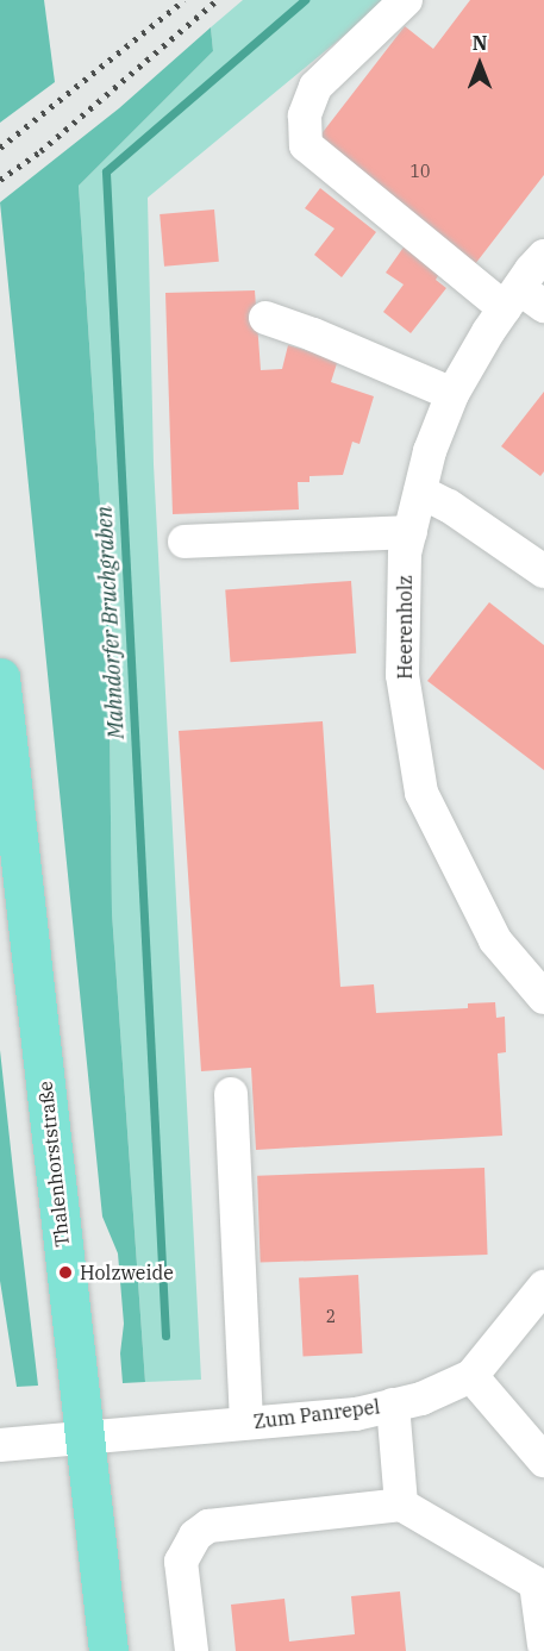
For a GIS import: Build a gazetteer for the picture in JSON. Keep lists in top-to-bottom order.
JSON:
{
  "streets": {
    "main road": ["Thalenhorststraße"],
    "street": ["Heerenholz", "Zum Panrepel"]
  },
  "crossings": [
    ["Thalenhorststraße", "Zum Panrepel"]
  ],
  "water": ["Mahndorfer Bruchgraben"],
  "places": ["Holzweide"],
  "house_numbers": ["10", "2"],
  "north": "top"
}
